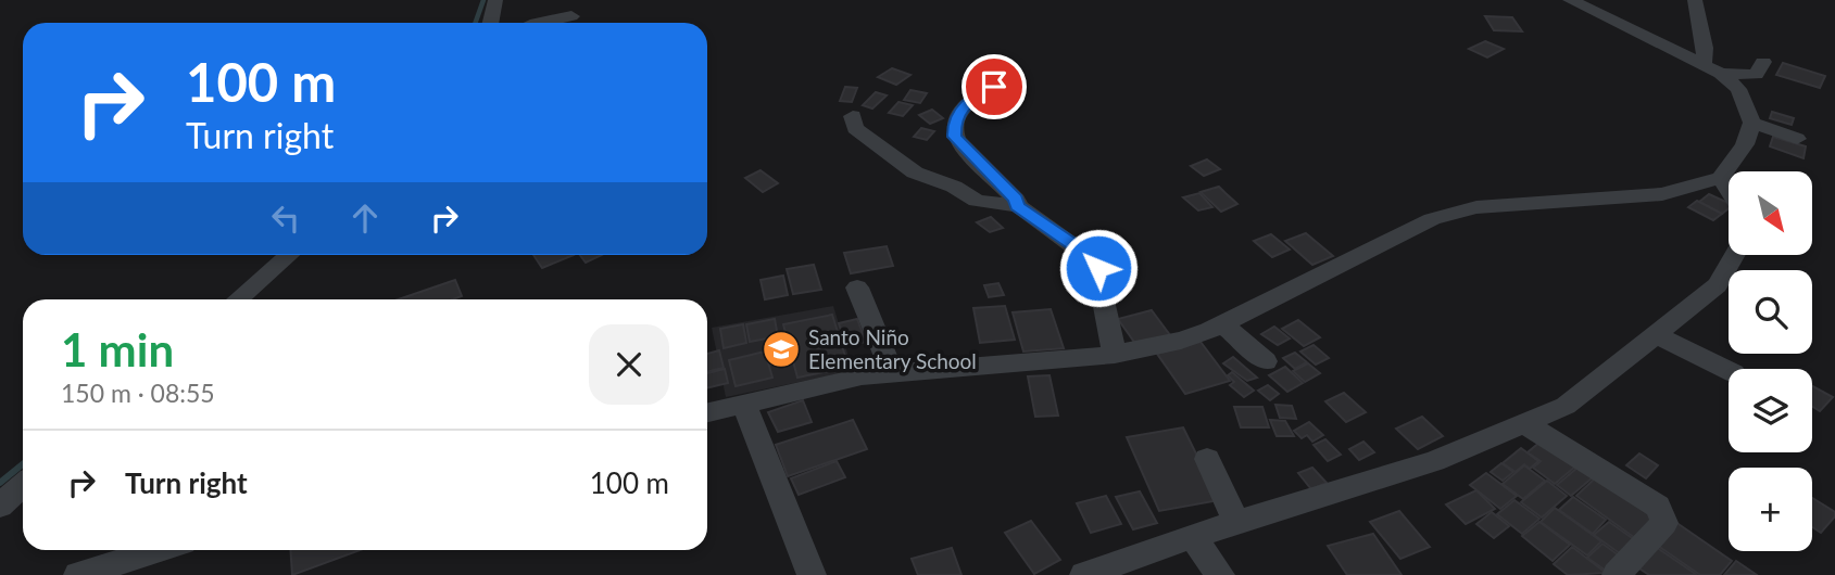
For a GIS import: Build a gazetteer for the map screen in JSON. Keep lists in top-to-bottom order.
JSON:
{
  "places": {
    "school or university": ["Santo Niño Elementary School"]
  },
  "north": "bottom right",
  "page": {
    "turn": ["100 m", "Turn right"],
    "map_buttons": "+",
    "heading": ["1 min", "150 m · 08:55"],
    "list": [
      {
        "name": "Turn right",
        "value": "100 m"
      }
    ]
  }
}
